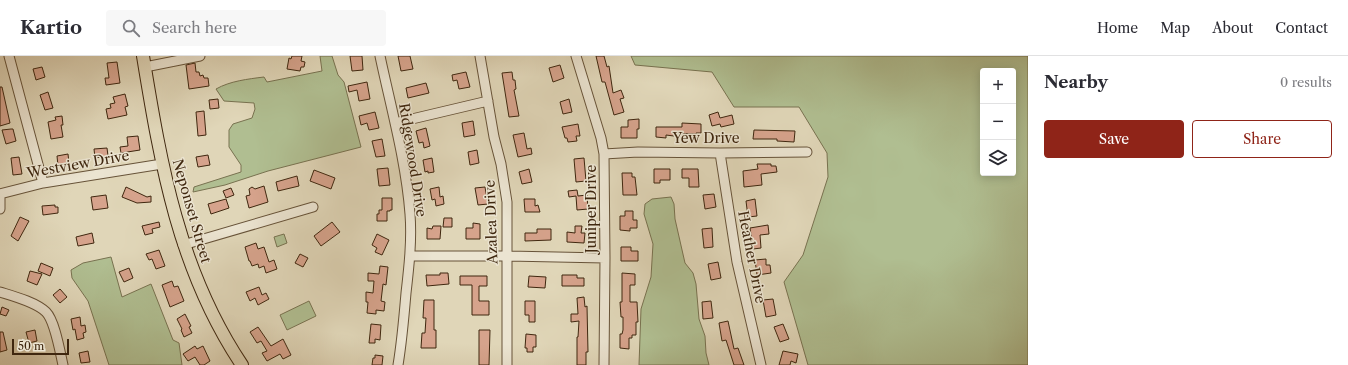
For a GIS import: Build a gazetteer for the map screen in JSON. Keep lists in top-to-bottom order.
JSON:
{
  "streets": {
    "main road": ["Neponset Street"],
    "street": [
      "Yew Drive",
      "Ridgewood Drive",
      "Westview Drive",
      "Juniper Drive",
      "Azalea Drive",
      "Heather Drive"
    ]
  },
  "crossings": [
    ["Yew Drive", "Juniper Drive"],
    ["Yew Drive", "Heather Drive"],
    ["Westview Drive", "Neponset Street"]
  ],
  "scale_bar": "50 m",
  "page": {
    "header": "Kartio",
    "search": "Search here",
    "nav": [
      "Home",
      "Map",
      "About",
      "Contact"
    ],
    "heading": ["Nearby", "0 results"],
    "map_buttons": ["+", "−"],
    "buttons": ["Save", "Share"],
    "scale": "50 m"
  }
}
